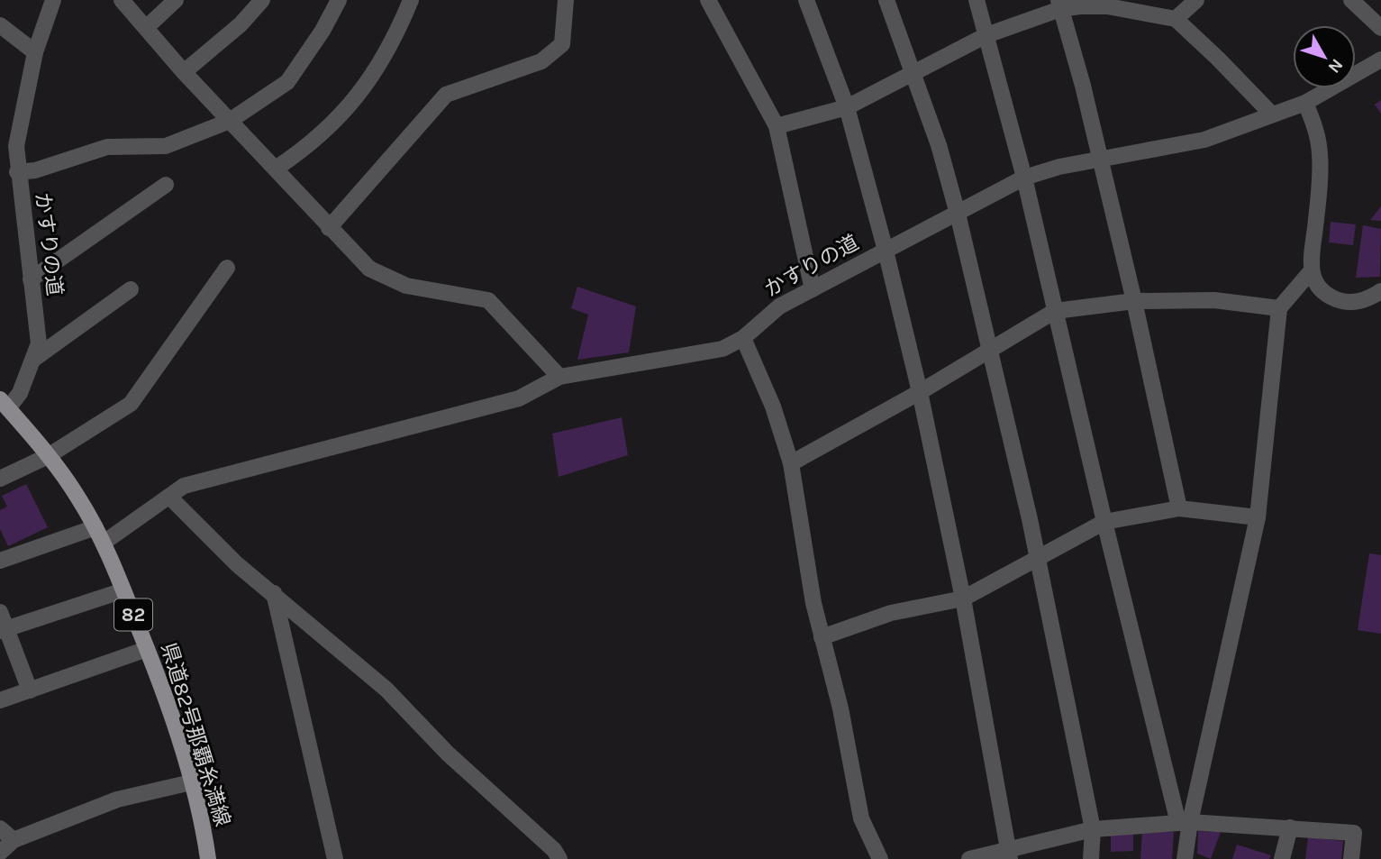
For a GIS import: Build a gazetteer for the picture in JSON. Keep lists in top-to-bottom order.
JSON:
{
  "streets": {
    "main road": ["82", "県道82号那覇糸満線"],
    "street": ["かすりの道"]
  },
  "crossings": [
    ["かすりの道", "県道82号那覇糸満線"]
  ],
  "north": "bottom right"
}
